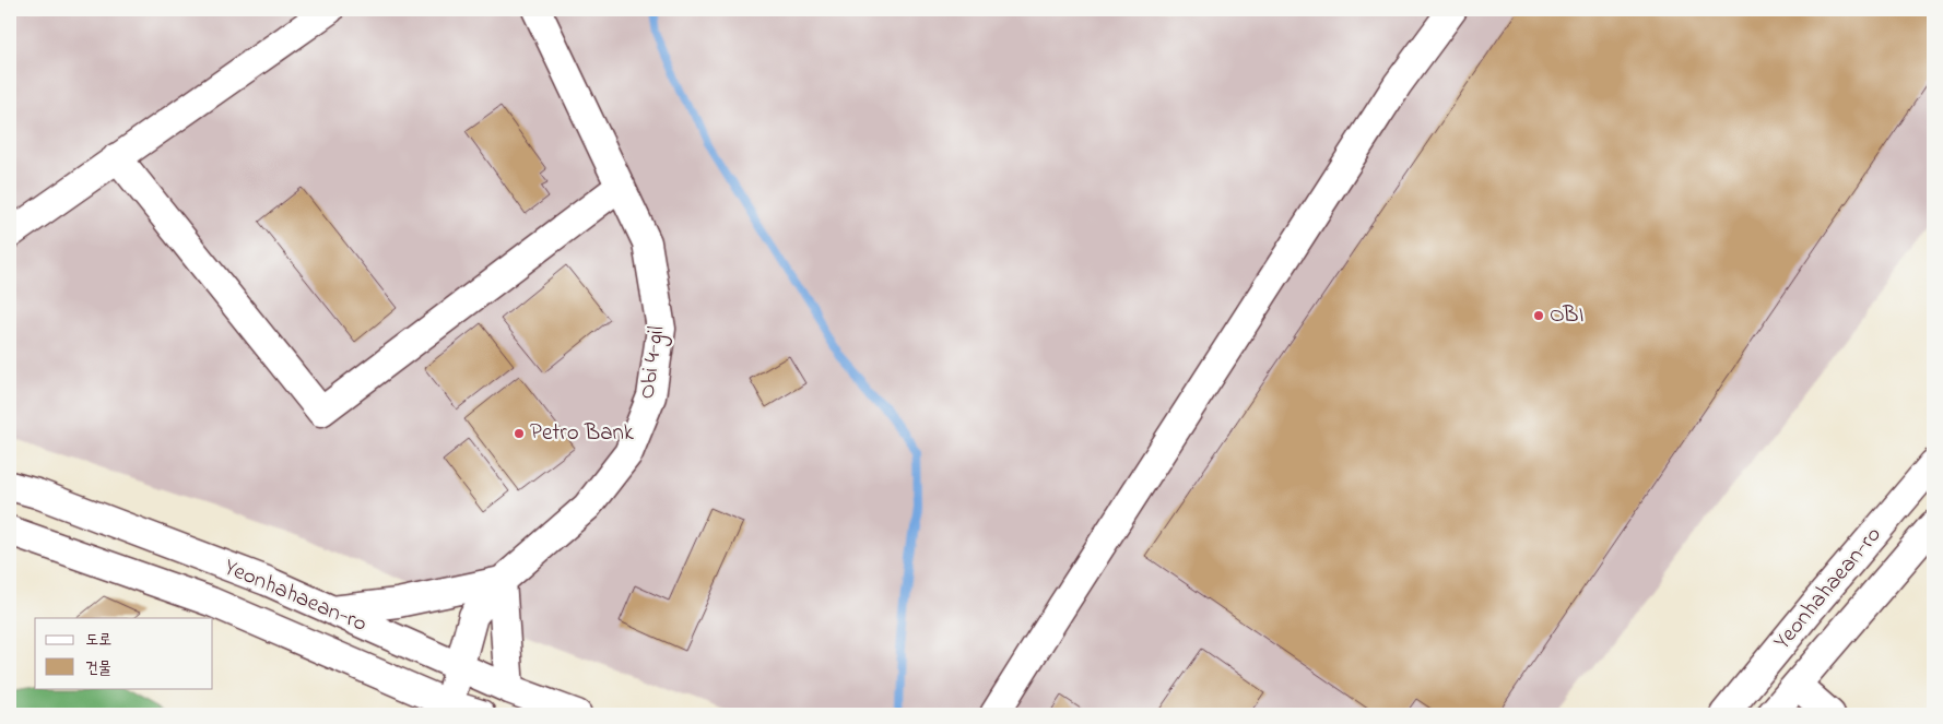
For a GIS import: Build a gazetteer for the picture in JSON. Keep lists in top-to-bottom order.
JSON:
{
  "streets": {
    "street": ["Obi 4-gil", "Yeonhahaean-ro"]
  },
  "crossings": [
    ["Obi 4-gil", "Yeonhahaean-ro"]
  ],
  "places": ["OBI", "Petro Bank"],
  "legend": ["도로", "건물"]
}
